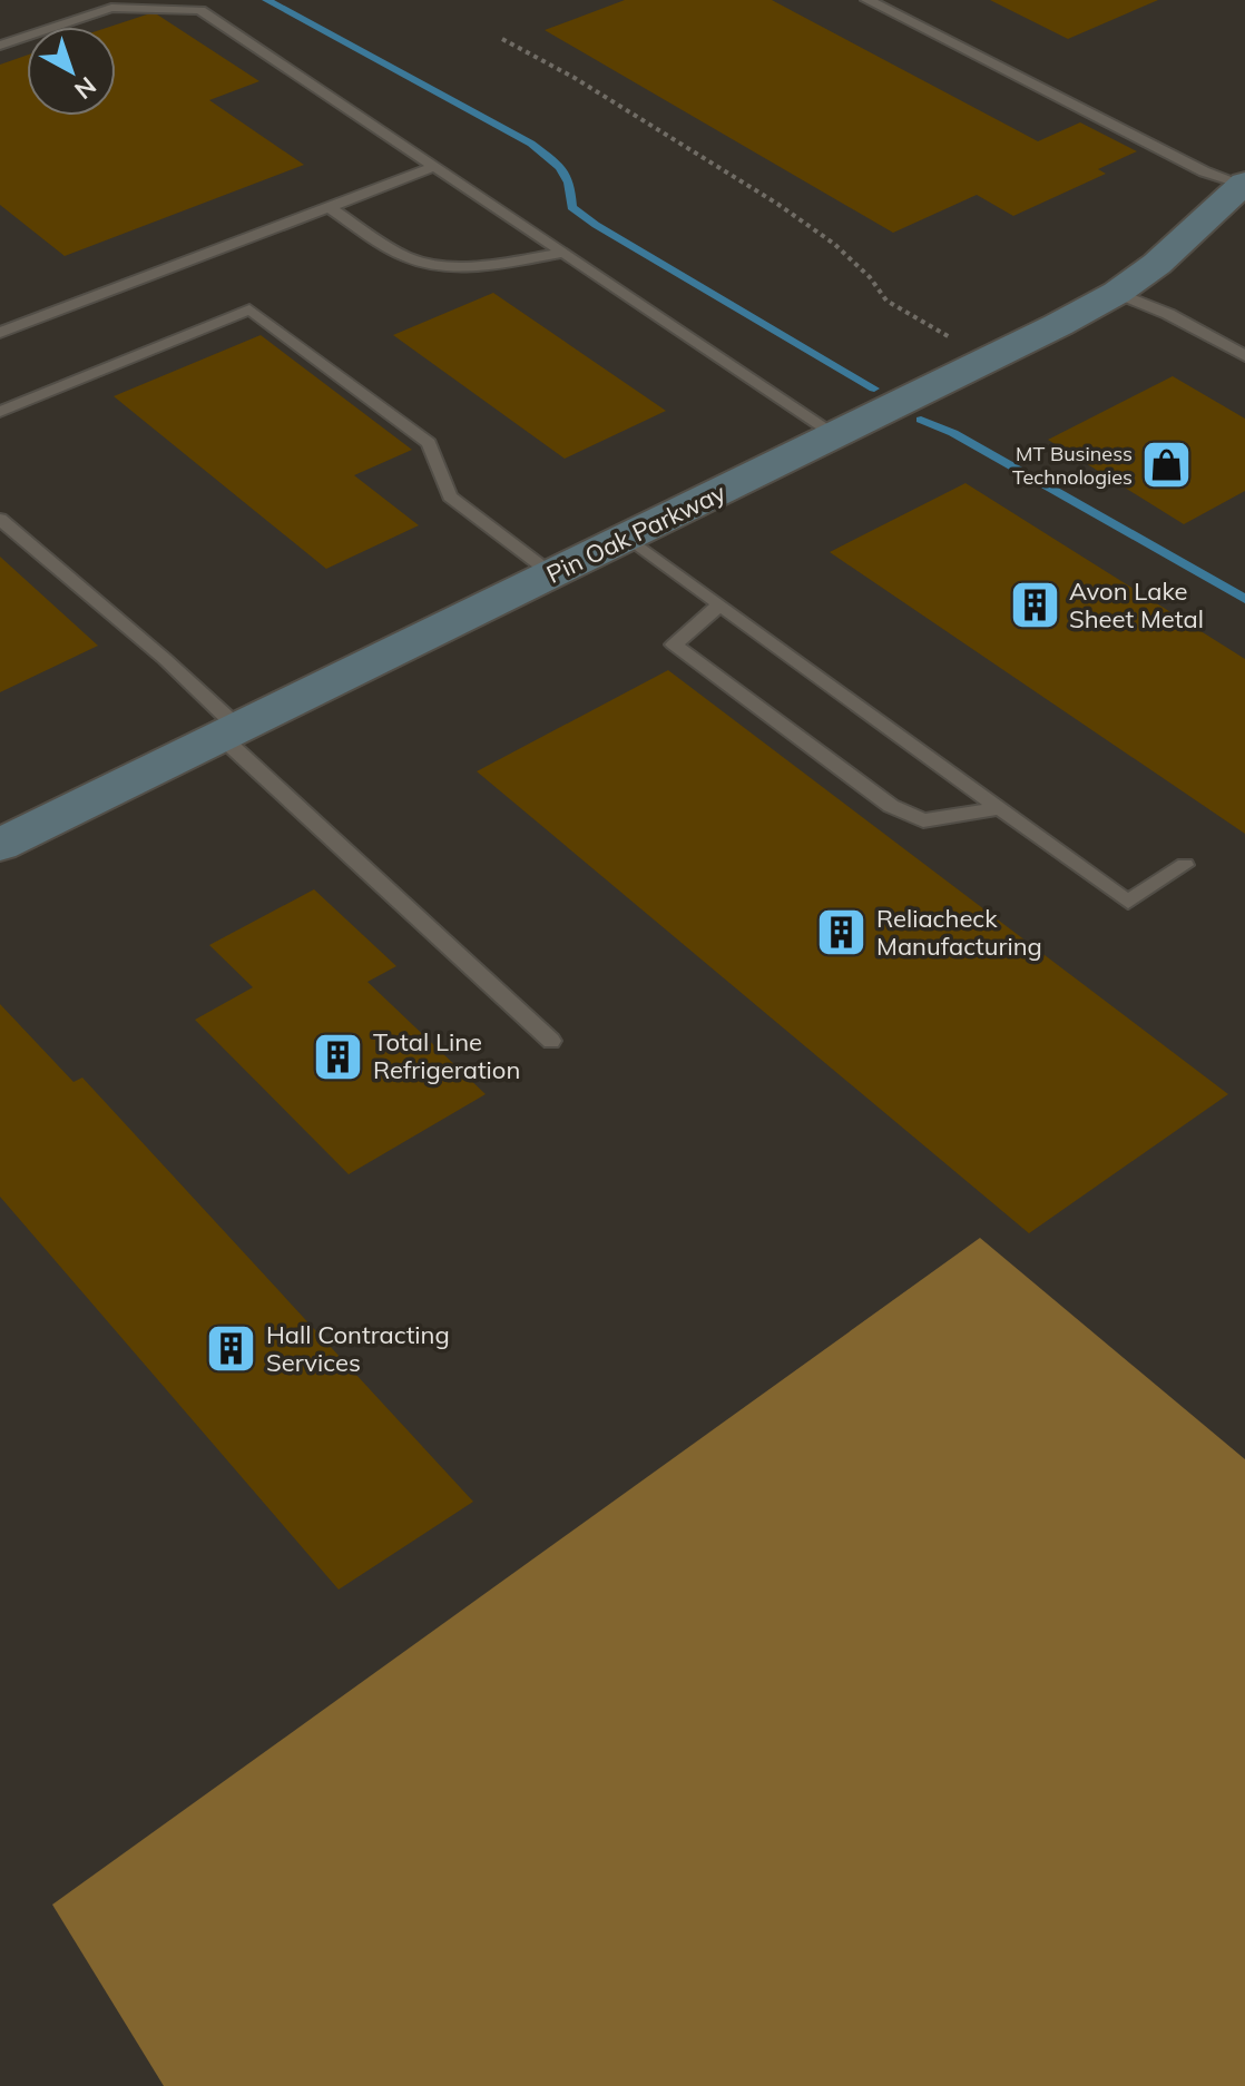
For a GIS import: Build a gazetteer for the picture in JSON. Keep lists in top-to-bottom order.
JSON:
{
  "streets": {
    "street": ["Pin Oak Parkway"]
  },
  "places": {
    "shop": ["MT Business Technologies"],
    "building": [
      "Avon Lake Sheet Metal",
      "Reliacheck Manufacturing",
      "Total Line Refrigeration",
      "Hall Contracting Services"
    ]
  },
  "north": "bottom right"
}
